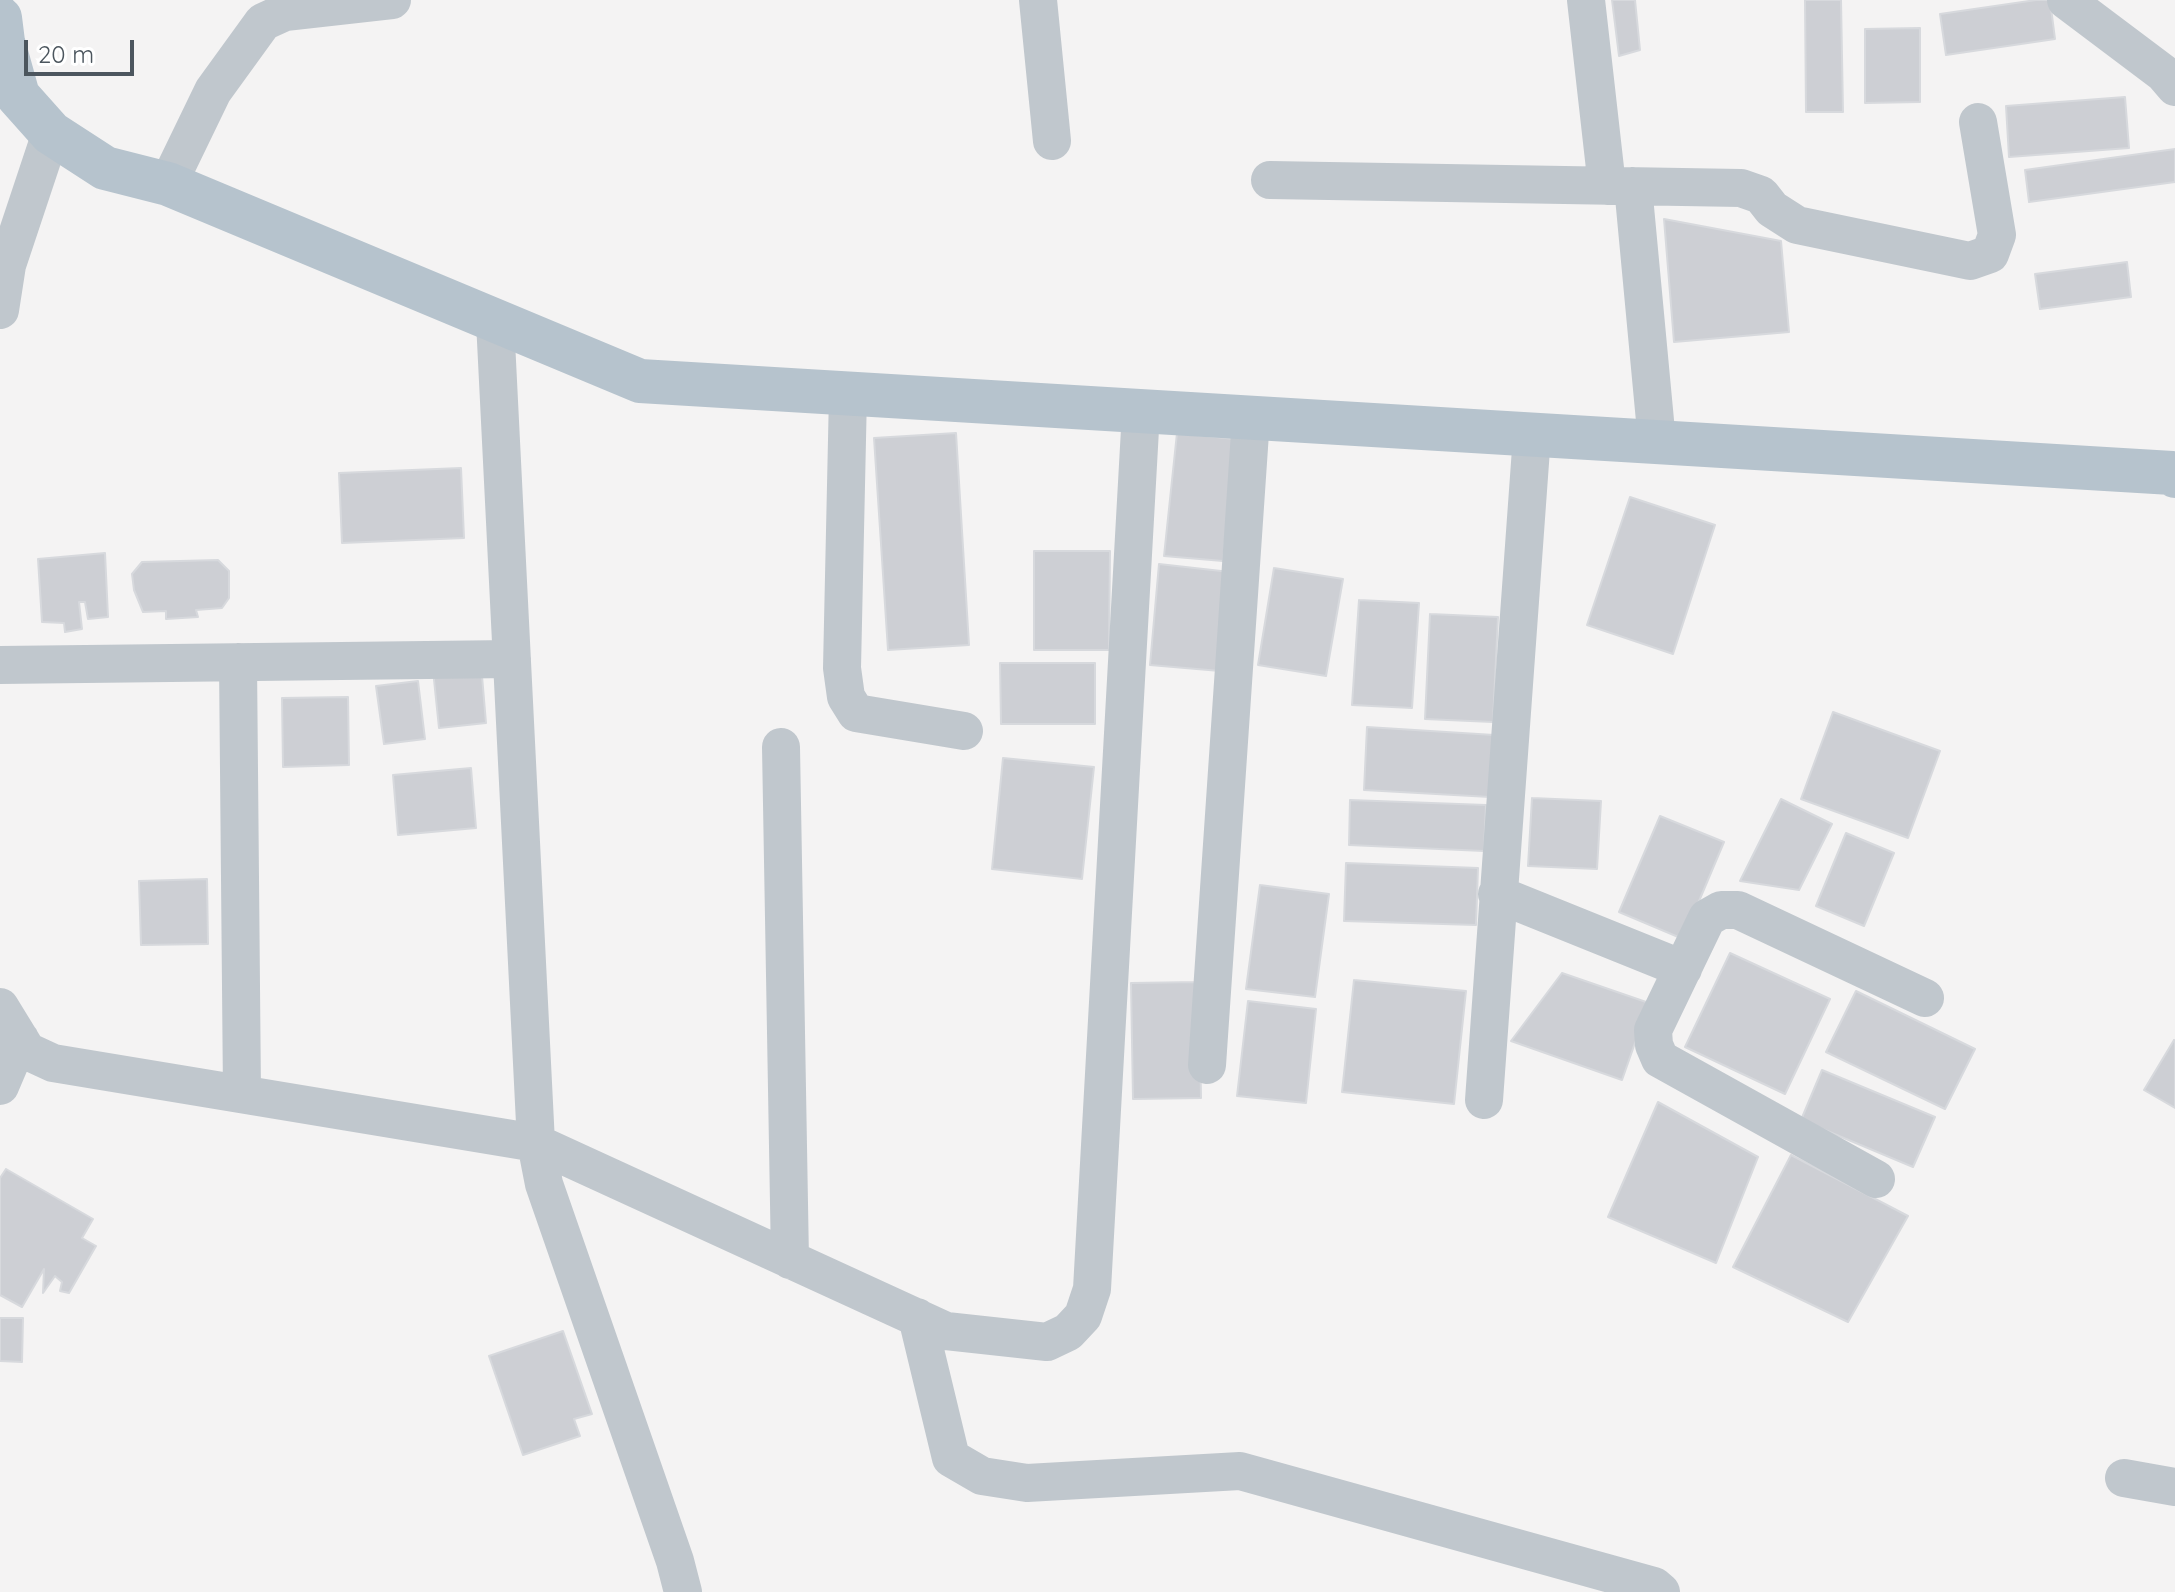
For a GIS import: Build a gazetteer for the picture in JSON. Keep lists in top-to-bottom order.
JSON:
{
  "scale_bar": "20 m"
}
